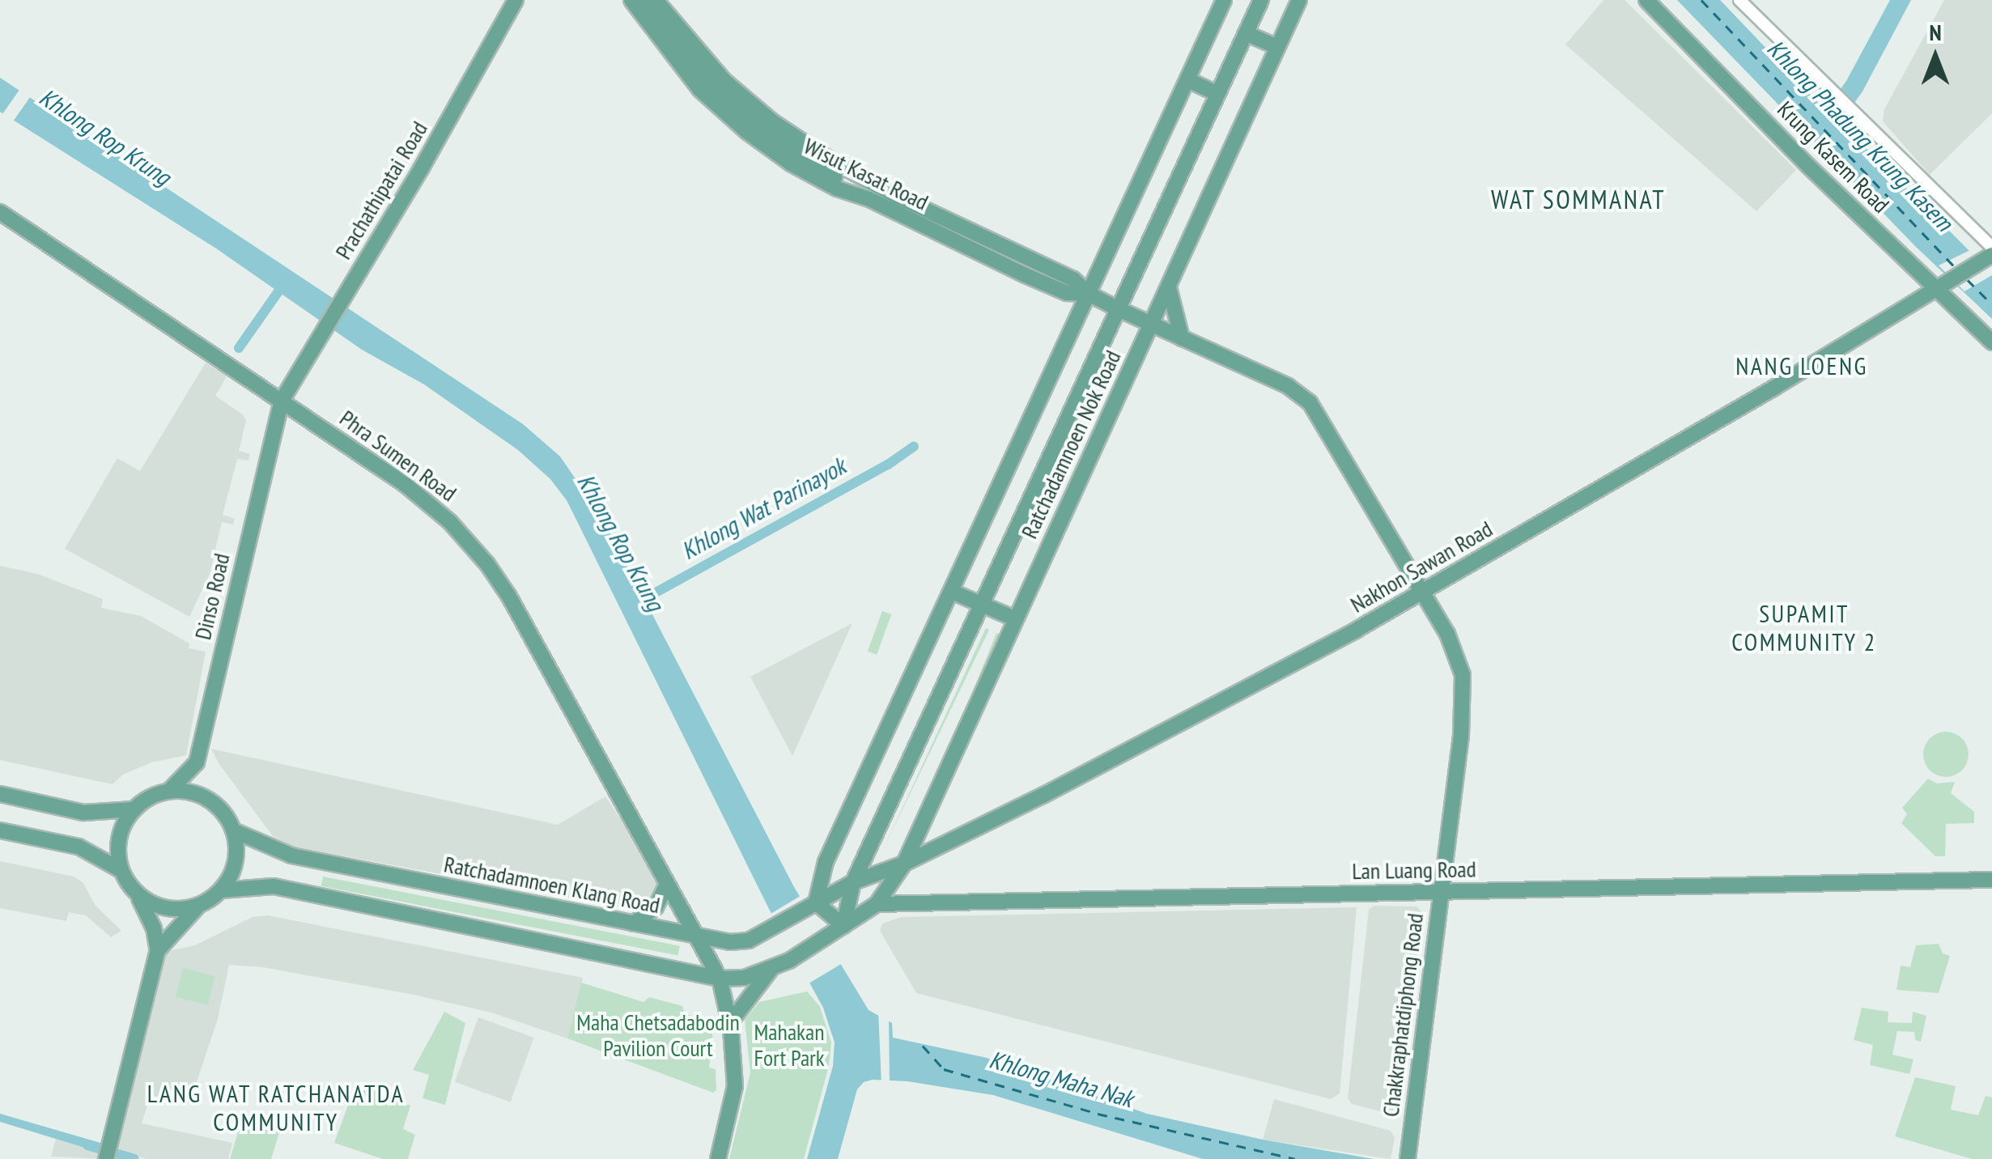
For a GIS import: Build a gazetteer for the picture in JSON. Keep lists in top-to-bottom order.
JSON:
{
  "streets": {
    "main road": [
      "Krung Kasem Road",
      "Wisut Kasat Road",
      "Prachathipatai Road",
      "Ratchadamnoen Nok Road",
      "Phra Sumen Road",
      "Nakhon Sawan Road",
      "Dinso Road",
      "Lan Luang Road",
      "Ratchadamnoen Klang Road",
      "Chakkraphatdiphong Road"
    ]
  },
  "crossings": [
    ["Krung Kasem Road", "Nakhon Sawan Road"],
    ["Wisut Kasat Road", "Ratchadamnoen Nok Road"],
    ["Wisut Kasat Road", "Chakkraphatdiphong Road"],
    ["Prachathipatai Road", "Phra Sumen Road"],
    ["Prachathipatai Road", "Dinso Road"],
    ["Ratchadamnoen Nok Road", "Nakhon Sawan Road"],
    ["Ratchadamnoen Nok Road", "Lan Luang Road"],
    ["Ratchadamnoen Nok Road", "Ratchadamnoen Klang Road"],
    ["Ratchadamnoen Nok Road", "Chakkraphatdiphong Road"],
    ["Phra Sumen Road", "Dinso Road"],
    ["Phra Sumen Road", "Ratchadamnoen Klang Road"],
    ["Nakhon Sawan Road", "Ratchadamnoen Klang Road"],
    ["Nakhon Sawan Road", "Chakkraphatdiphong Road"],
    ["Dinso Road", "Ratchadamnoen Klang Road"],
    ["Lan Luang Road", "Chakkraphatdiphong Road"]
  ],
  "districts": [
    "WAT SOMMANAT",
    "NANG LOENG",
    "SUPAMIT COMMUNITY 2",
    "LANG WAT RATCHANATDA COMMUNITY"
  ],
  "water": [
    "Khlong Phadung Krung Kasem",
    "Khlong Rop Krung",
    "Khlong Wat Parinayok",
    "Khlong Maha Nak"
  ],
  "parks": ["Maha Chetsadabodin Pavilion Court", "Mahakan Fort Park"],
  "north": "top"
}
